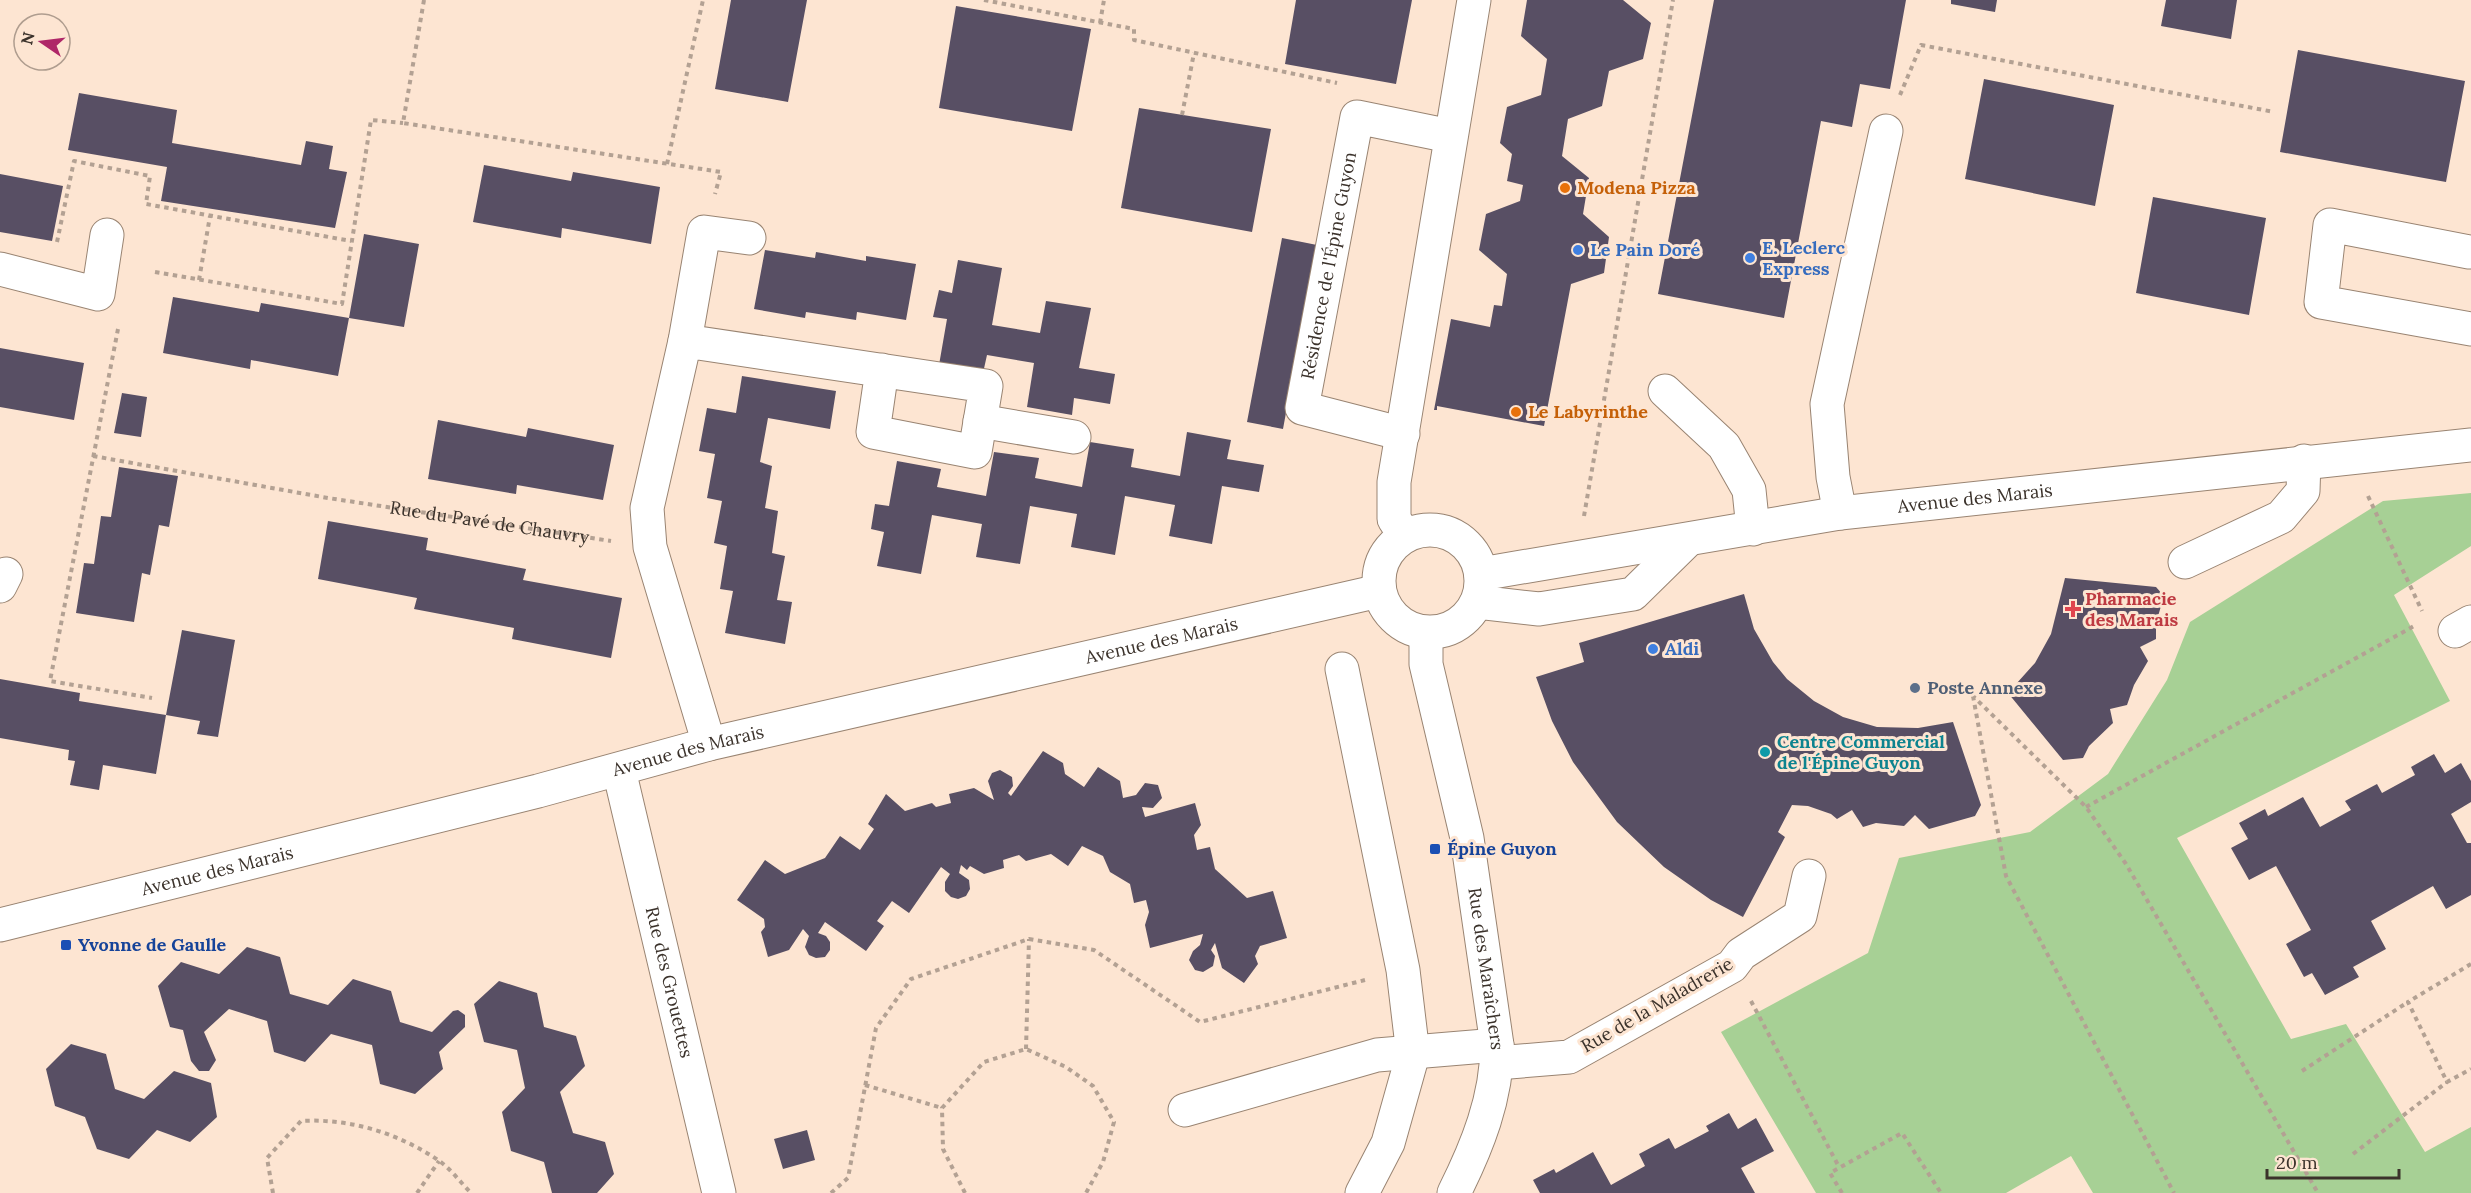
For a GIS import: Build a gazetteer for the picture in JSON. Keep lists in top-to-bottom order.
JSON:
{
  "streets": {
    "street": [
      "Résidence de l'Épine Guyon",
      "Avenue des Marais",
      "Rue des Maraîchers",
      "Rue des Grouettes",
      "Rue de la Maladrerie"
    ],
    "path": ["Rue du Pavé de Chauvry"]
  },
  "crossings": [
    ["Avenue des Marais", "Rue des Maraîchers"],
    ["Avenue des Marais", "Rue des Grouettes"],
    ["Rue des Maraîchers", "Rue de la Maladrerie"]
  ],
  "places": {
    "other": [
      "Modena Pizza",
      "Le Pain Doré",
      "E. Leclerc Express",
      "Le Labyrinthe",
      "Aldi",
      "Poste Annexe",
      "Centre Commercial de l'Épine Guyon"
    ],
    "health": ["Pharmacie des Marais"],
    "transit": ["Épine Guyon", "Yvonne de Gaulle"]
  },
  "scale_bar": "20 m",
  "north": "left"
}
